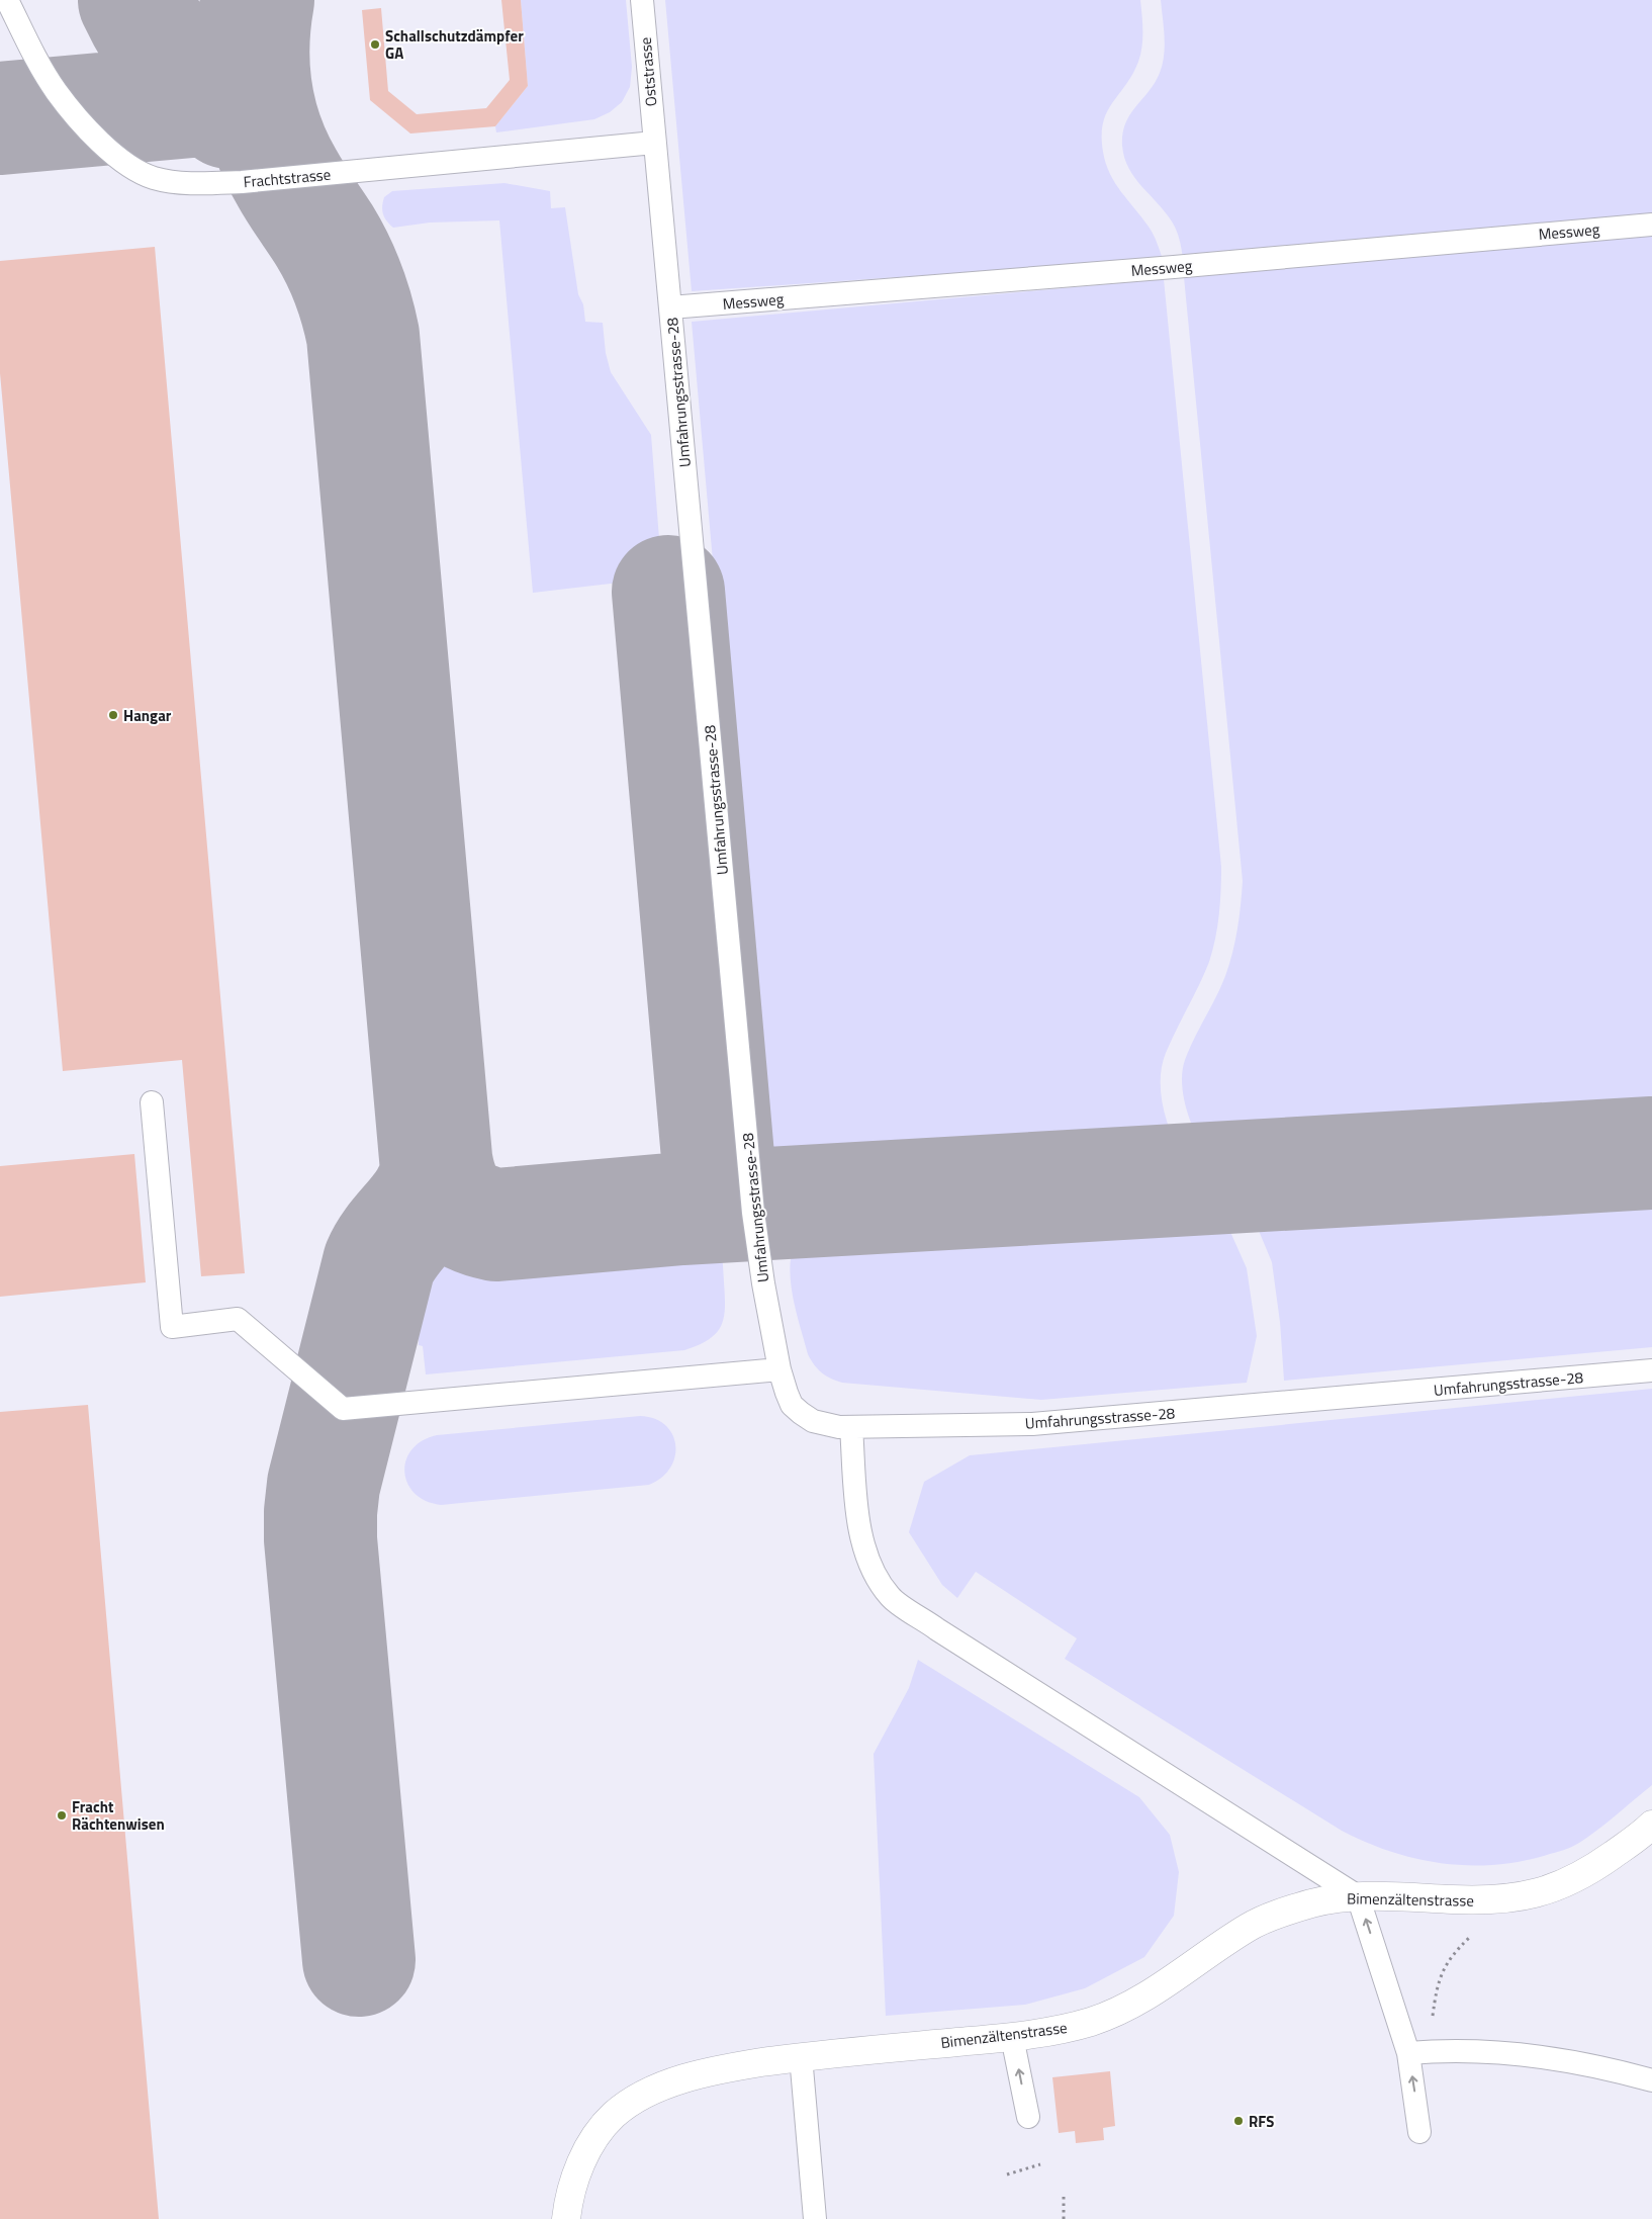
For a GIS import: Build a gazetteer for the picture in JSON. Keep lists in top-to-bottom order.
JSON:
{
  "streets": {
    "street": ["Bimenzältenstrasse"],
    "lane": [
      "Oststrasse",
      "Frachtstrasse",
      "Messweg",
      "Umfahrungsstrasse-28"
    ]
  },
  "crossings": [
    ["Oststrasse", "Frachtstrasse"],
    ["Oststrasse", "Umfahrungsstrasse-28"],
    ["Frachtstrasse", "Umfahrungsstrasse-28"],
    ["Messweg", "Umfahrungsstrasse-28"]
  ],
  "places": [
    "Schallschutzdämpfer GA",
    "Hangar",
    "Fracht Rächtenwisen",
    "RFS"
  ]
}
